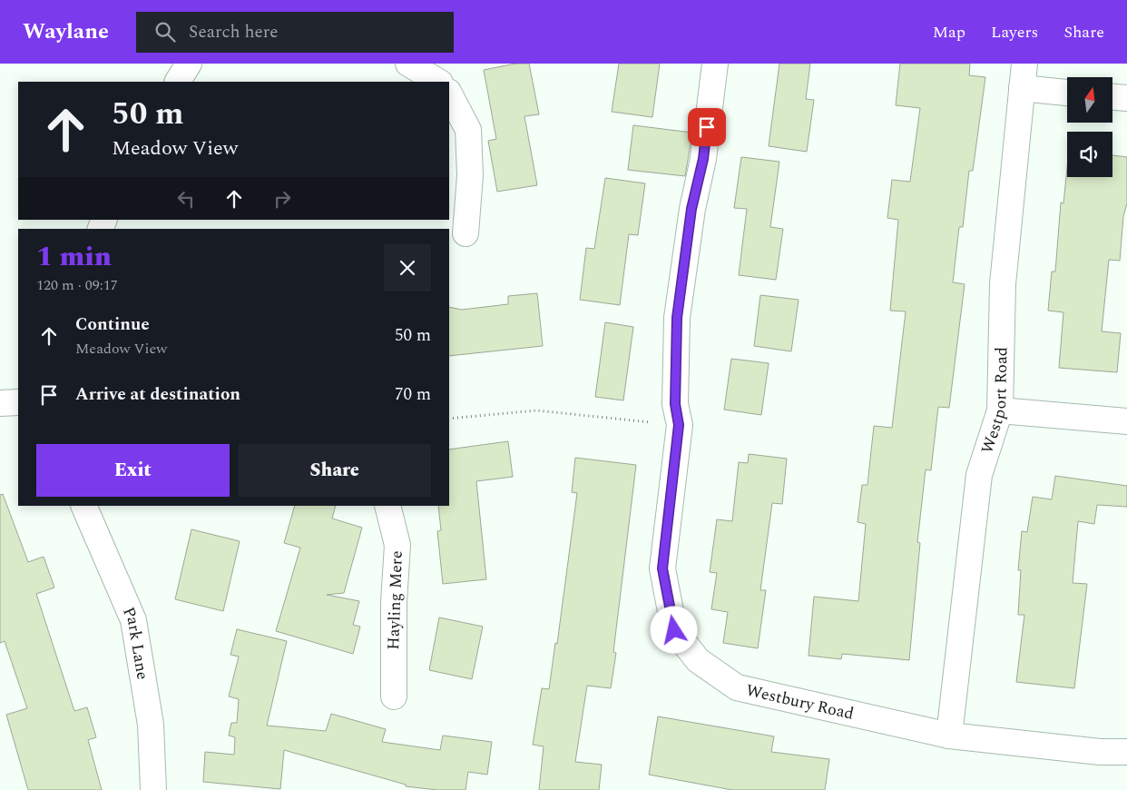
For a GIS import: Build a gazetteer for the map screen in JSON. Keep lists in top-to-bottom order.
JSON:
{
  "streets": {
    "street": [
      "Westport Road",
      "Hayling Mere",
      "Park Lane",
      "Westbury Road"
    ]
  },
  "crossings": [
    ["Westport Road", "Westbury Road"]
  ],
  "north": "top",
  "page": {
    "header": "Waylane",
    "search": "Search here",
    "nav": ["Map", "Layers", "Share"],
    "turn": ["50 m", "Meadow View"],
    "heading": ["1 min", "120 m · 09:17"],
    "list": [
      {
        "name": "Continue",
        "note": "Meadow View",
        "value": "50 m"
      },
      {
        "name": "Arrive at destination",
        "value": "70 m"
      }
    ],
    "buttons": ["Exit", "Share"]
  }
}
